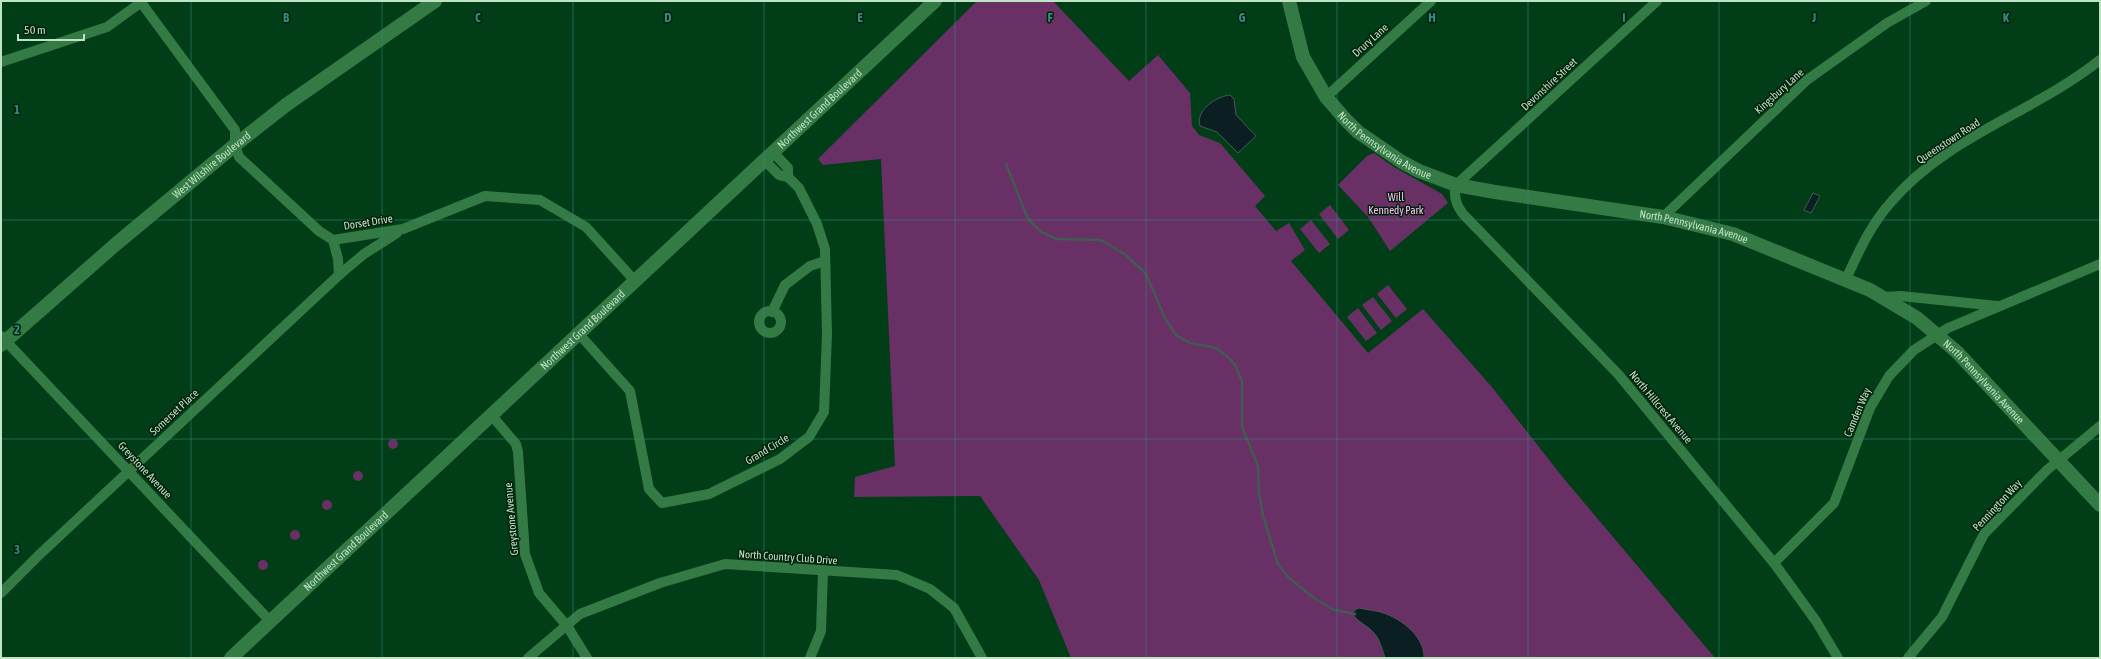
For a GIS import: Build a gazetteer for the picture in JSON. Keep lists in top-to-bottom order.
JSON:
{
  "streets": {
    "street": [
      "Drury Lane",
      "Devonshire Street",
      "Kingsbury Lane",
      "Northwest Grand Boulevard",
      "Queenstown Road",
      "North Pennsylvania Avenue",
      "West Wilshire Boulevard",
      "Dorset Drive",
      "North Hillcrest Avenue",
      "Somerset Place",
      "Camden Way",
      "Grand Circle",
      "Greystone Avenue",
      "Pennington Way",
      "North Country Club Drive"
    ]
  },
  "crossings": [
    ["Drury Lane", "North Pennsylvania Avenue"],
    ["Devonshire Street", "North Pennsylvania Avenue"],
    ["Devonshire Street", "North Hillcrest Avenue"],
    ["Kingsbury Lane", "North Pennsylvania Avenue"],
    ["Northwest Grand Boulevard", "Dorset Drive"],
    ["Northwest Grand Boulevard", "Grand Circle"],
    ["Northwest Grand Boulevard", "Greystone Avenue"],
    ["Queenstown Road", "North Pennsylvania Avenue"],
    ["North Pennsylvania Avenue", "North Hillcrest Avenue"],
    ["North Pennsylvania Avenue", "Camden Way"],
    ["North Pennsylvania Avenue", "Pennington Way"],
    ["West Wilshire Boulevard", "Dorset Drive"],
    ["West Wilshire Boulevard", "Greystone Avenue"],
    ["Dorset Drive", "Somerset Place"],
    ["North Hillcrest Avenue", "Camden Way"],
    ["Somerset Place", "Greystone Avenue"],
    ["Greystone Avenue", "North Country Club Drive"]
  ],
  "parks": ["Will Kennedy Park"],
  "scale_bar": "50 m",
  "grid": {
    "columns": [
      "B",
      "C",
      "D",
      "E",
      "F",
      "G",
      "H",
      "I",
      "J",
      "K"
    ],
    "rows": ["1", "2", "3"]
  }
}
